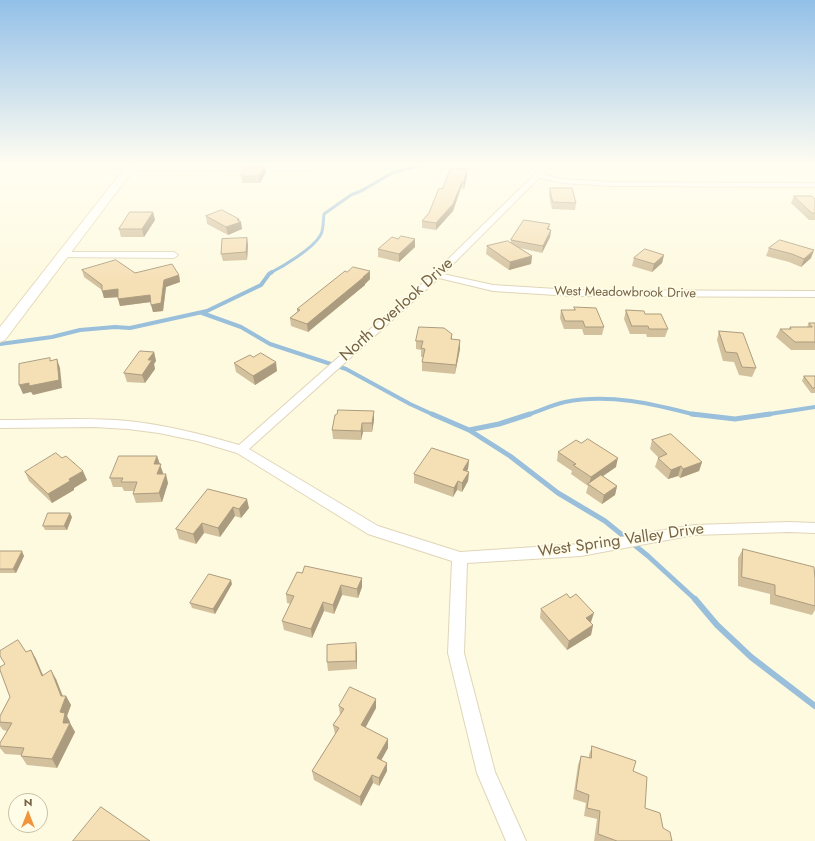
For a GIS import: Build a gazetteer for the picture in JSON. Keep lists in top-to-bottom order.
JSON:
{
  "streets": {
    "street": ["West Meadowbrook Drive", "North Overlook Drive", "West Spring Valley Drive"]
  },
  "crossings": [
    ["West Meadowbrook Drive", "North Overlook Drive"],
    ["North Overlook Drive", "West Spring Valley Drive"]
  ],
  "north": "top"
}
